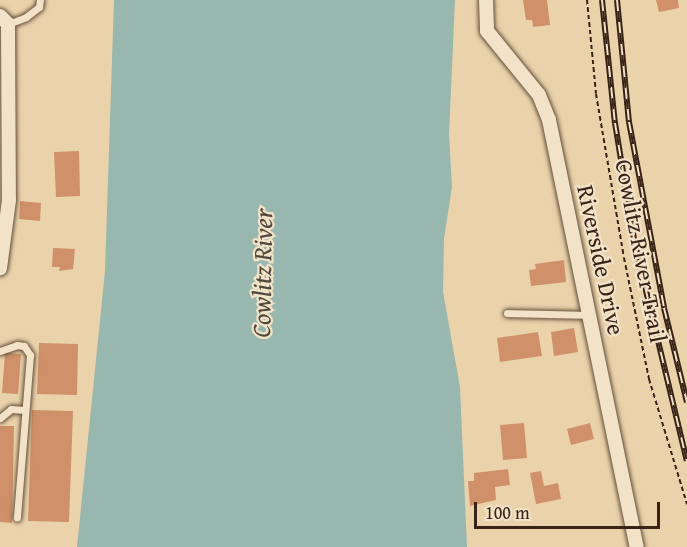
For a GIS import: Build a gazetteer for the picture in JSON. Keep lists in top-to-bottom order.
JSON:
{
  "streets": {
    "street": ["Riverside Drive"],
    "path": ["Cowlitz River Trail"]
  },
  "water": ["Cowlitz River"],
  "scale_bar": "100 m"
}
